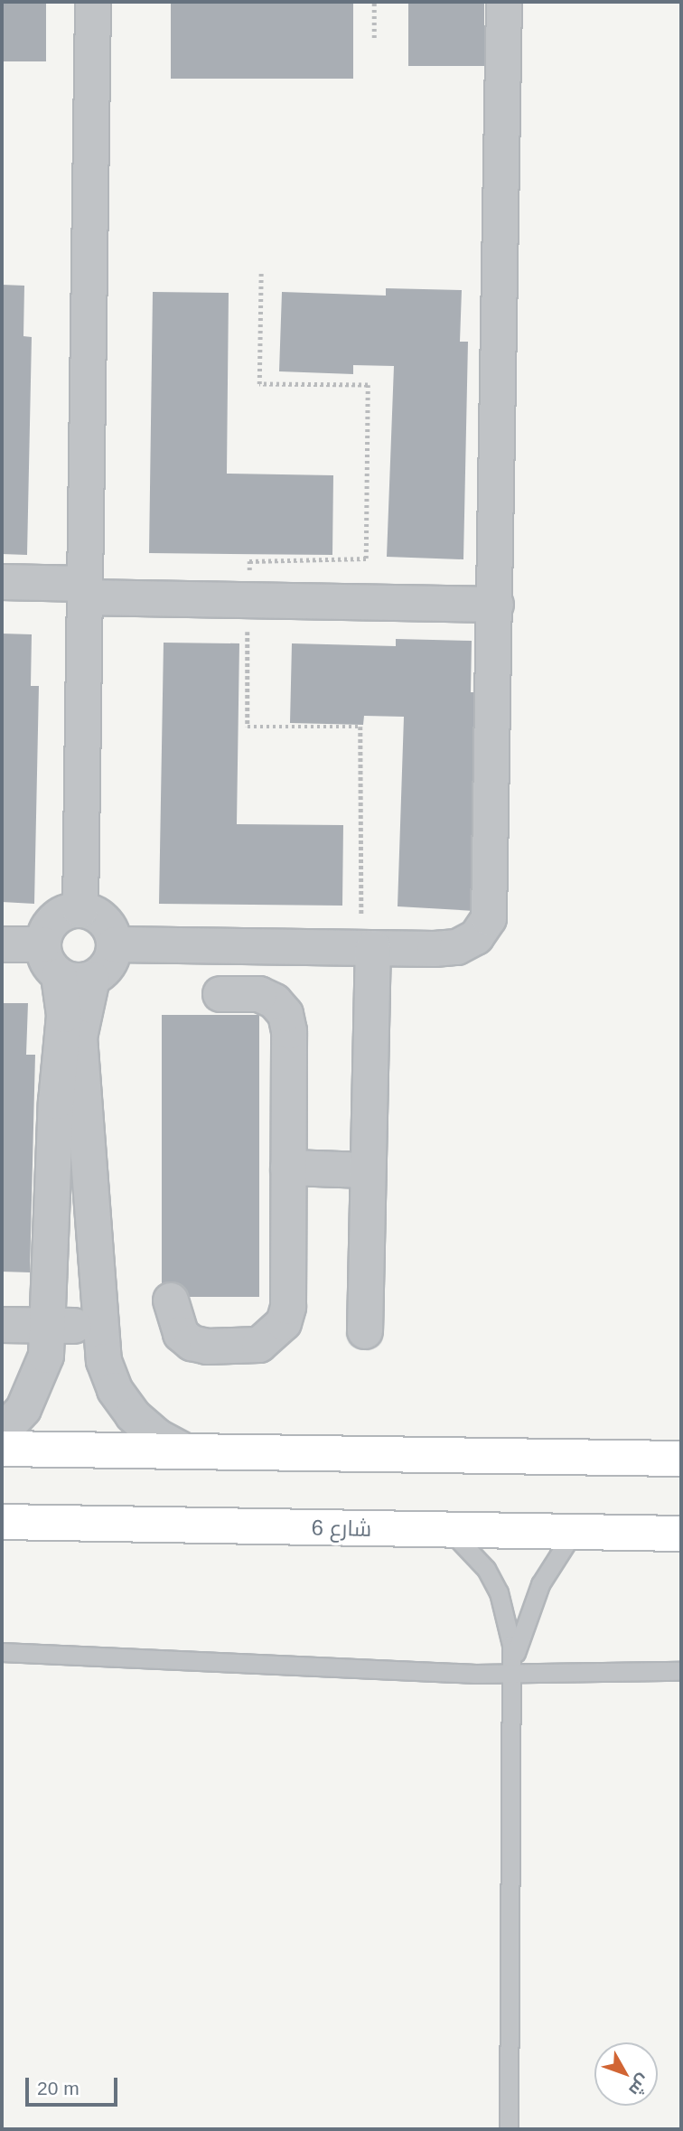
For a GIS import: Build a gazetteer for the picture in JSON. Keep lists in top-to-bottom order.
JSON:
{
  "streets": {
    "main road": ["شارع 6"]
  },
  "scale_bar": "20 m",
  "north": "bottom right"
}
